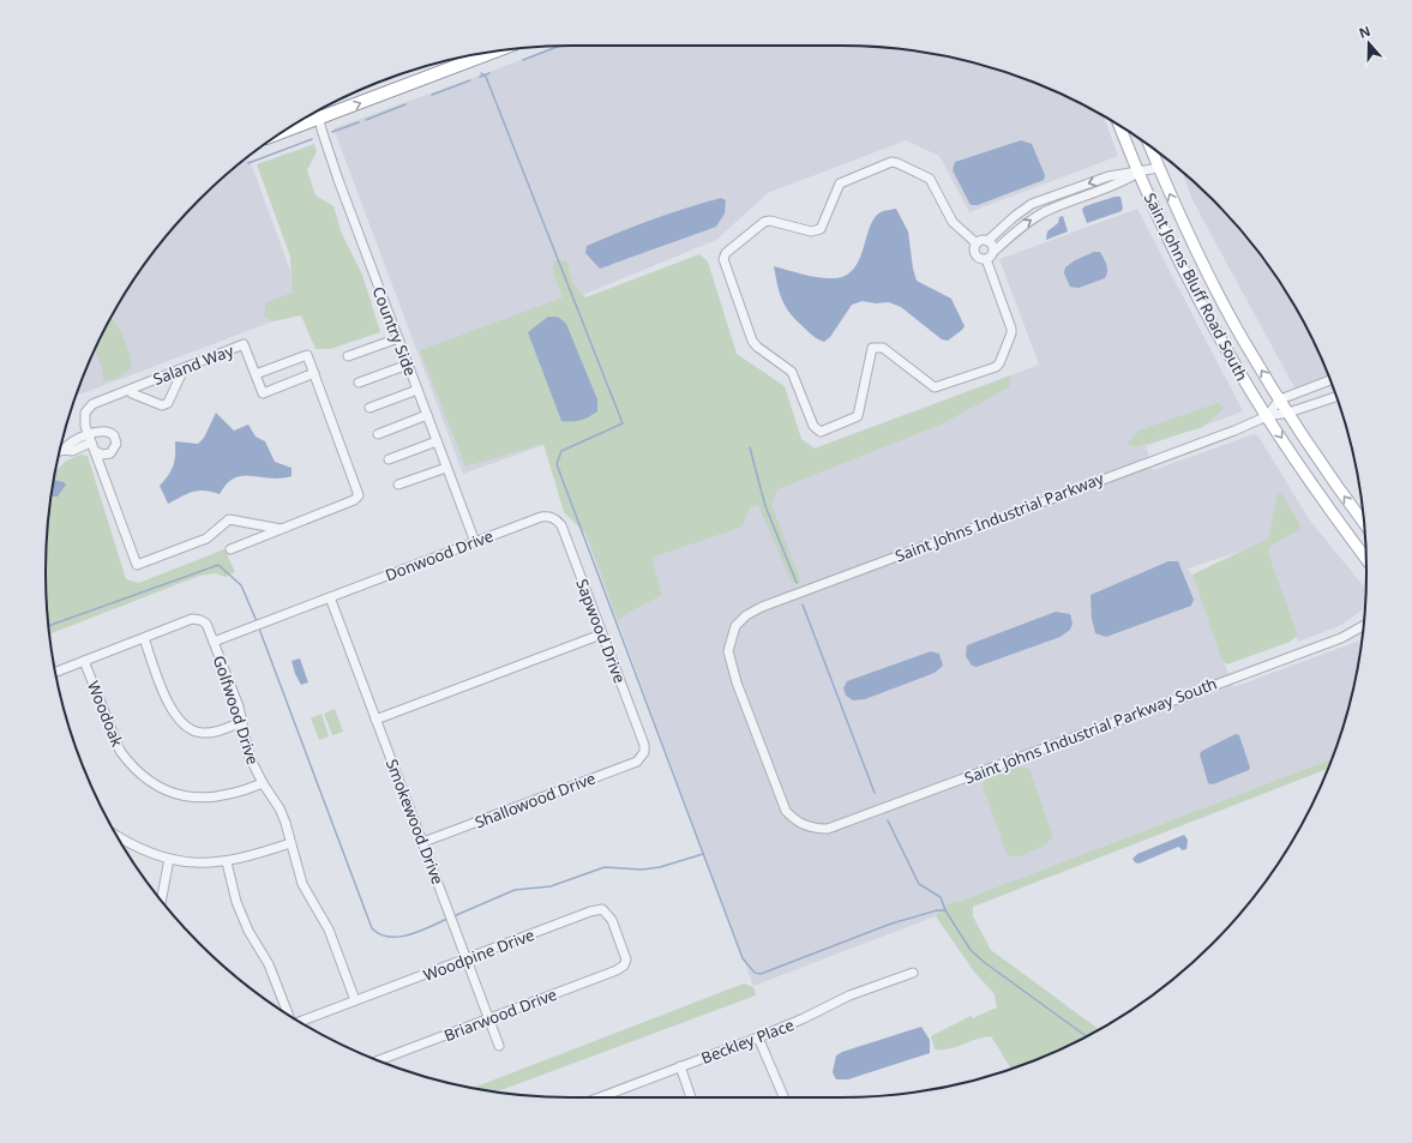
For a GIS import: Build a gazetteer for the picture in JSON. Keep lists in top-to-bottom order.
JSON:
{
  "streets": {
    "main road": ["Saint Johns Bluff Road South"],
    "street": [
      "Country Side",
      "Saland Way",
      "Saint Johns Industrial Parkway",
      "Donwood Drive",
      "Sapwood Drive",
      "Golfwood Drive",
      "Woodoak",
      "Saint Johns Industrial Parkway South",
      "Shallowood Drive",
      "Smokewood Drive",
      "Woodpine Drive",
      "Briarwood Drive",
      "Beckley Place"
    ]
  },
  "crossings": [
    ["Saint Johns Bluff Road South", "Saint Johns Industrial Parkway"],
    ["Country Side", "Donwood Drive"],
    ["Saint Johns Industrial Parkway", "Saint Johns Industrial Parkway South"],
    ["Donwood Drive", "Sapwood Drive"],
    ["Donwood Drive", "Golfwood Drive"],
    ["Donwood Drive", "Smokewood Drive"],
    ["Sapwood Drive", "Shallowood Drive"],
    ["Golfwood Drive", "Woodoak"],
    ["Golfwood Drive", "Woodpine Drive"],
    ["Shallowood Drive", "Smokewood Drive"],
    ["Smokewood Drive", "Woodpine Drive"],
    ["Smokewood Drive", "Briarwood Drive"],
    ["Woodpine Drive", "Briarwood Drive"]
  ],
  "north": "top"
}
